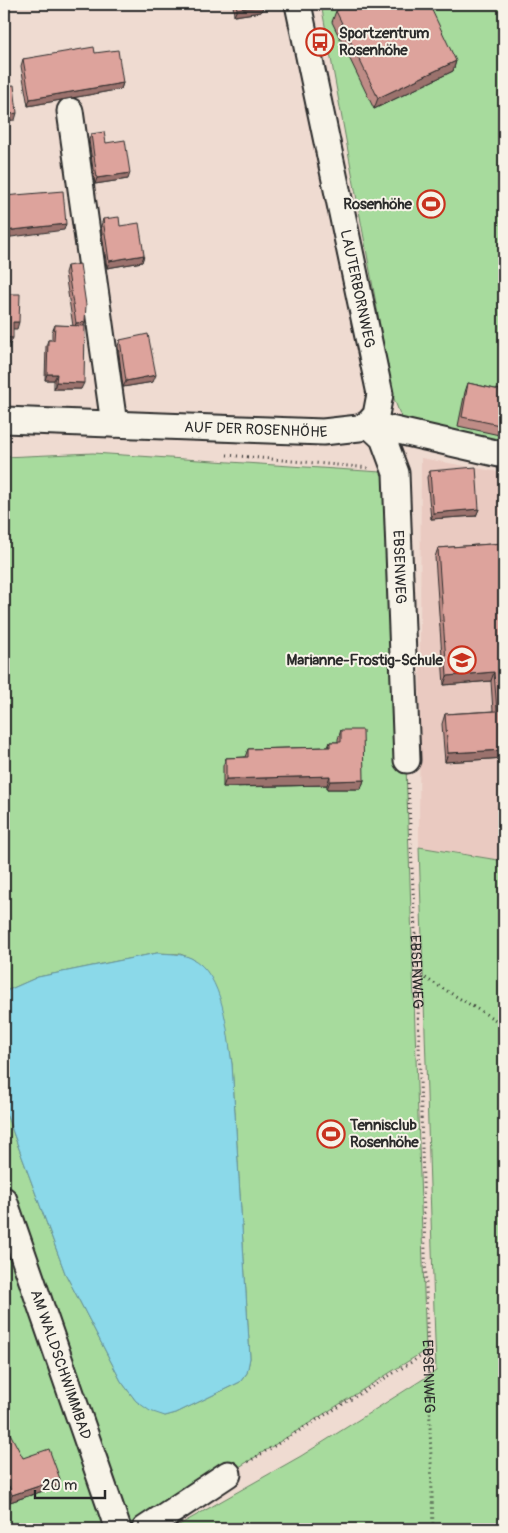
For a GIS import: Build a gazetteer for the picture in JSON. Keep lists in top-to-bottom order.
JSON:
{
  "streets": {
    "street": [
      "LAUTERBORNWEG",
      "AUF DER ROSENHÖHE",
      "EBSENWEG",
      "AM WALDSCHWIMMBAD"
    ]
  },
  "crossings": [
    ["LAUTERBORNWEG", "AUF DER ROSENHÖHE"],
    ["LAUTERBORNWEG", "EBSENWEG"],
    ["AUF DER ROSENHÖHE", "EBSENWEG"]
  ],
  "places": {
    "bus stop": ["Sportzentrum Rosenhöhe"],
    "sports": ["Rosenhöhe", "Tennisclub Rosenhöhe"],
    "school or university": ["Marianne-Frostig-Schule"]
  },
  "scale_bar": "20 m"
}
